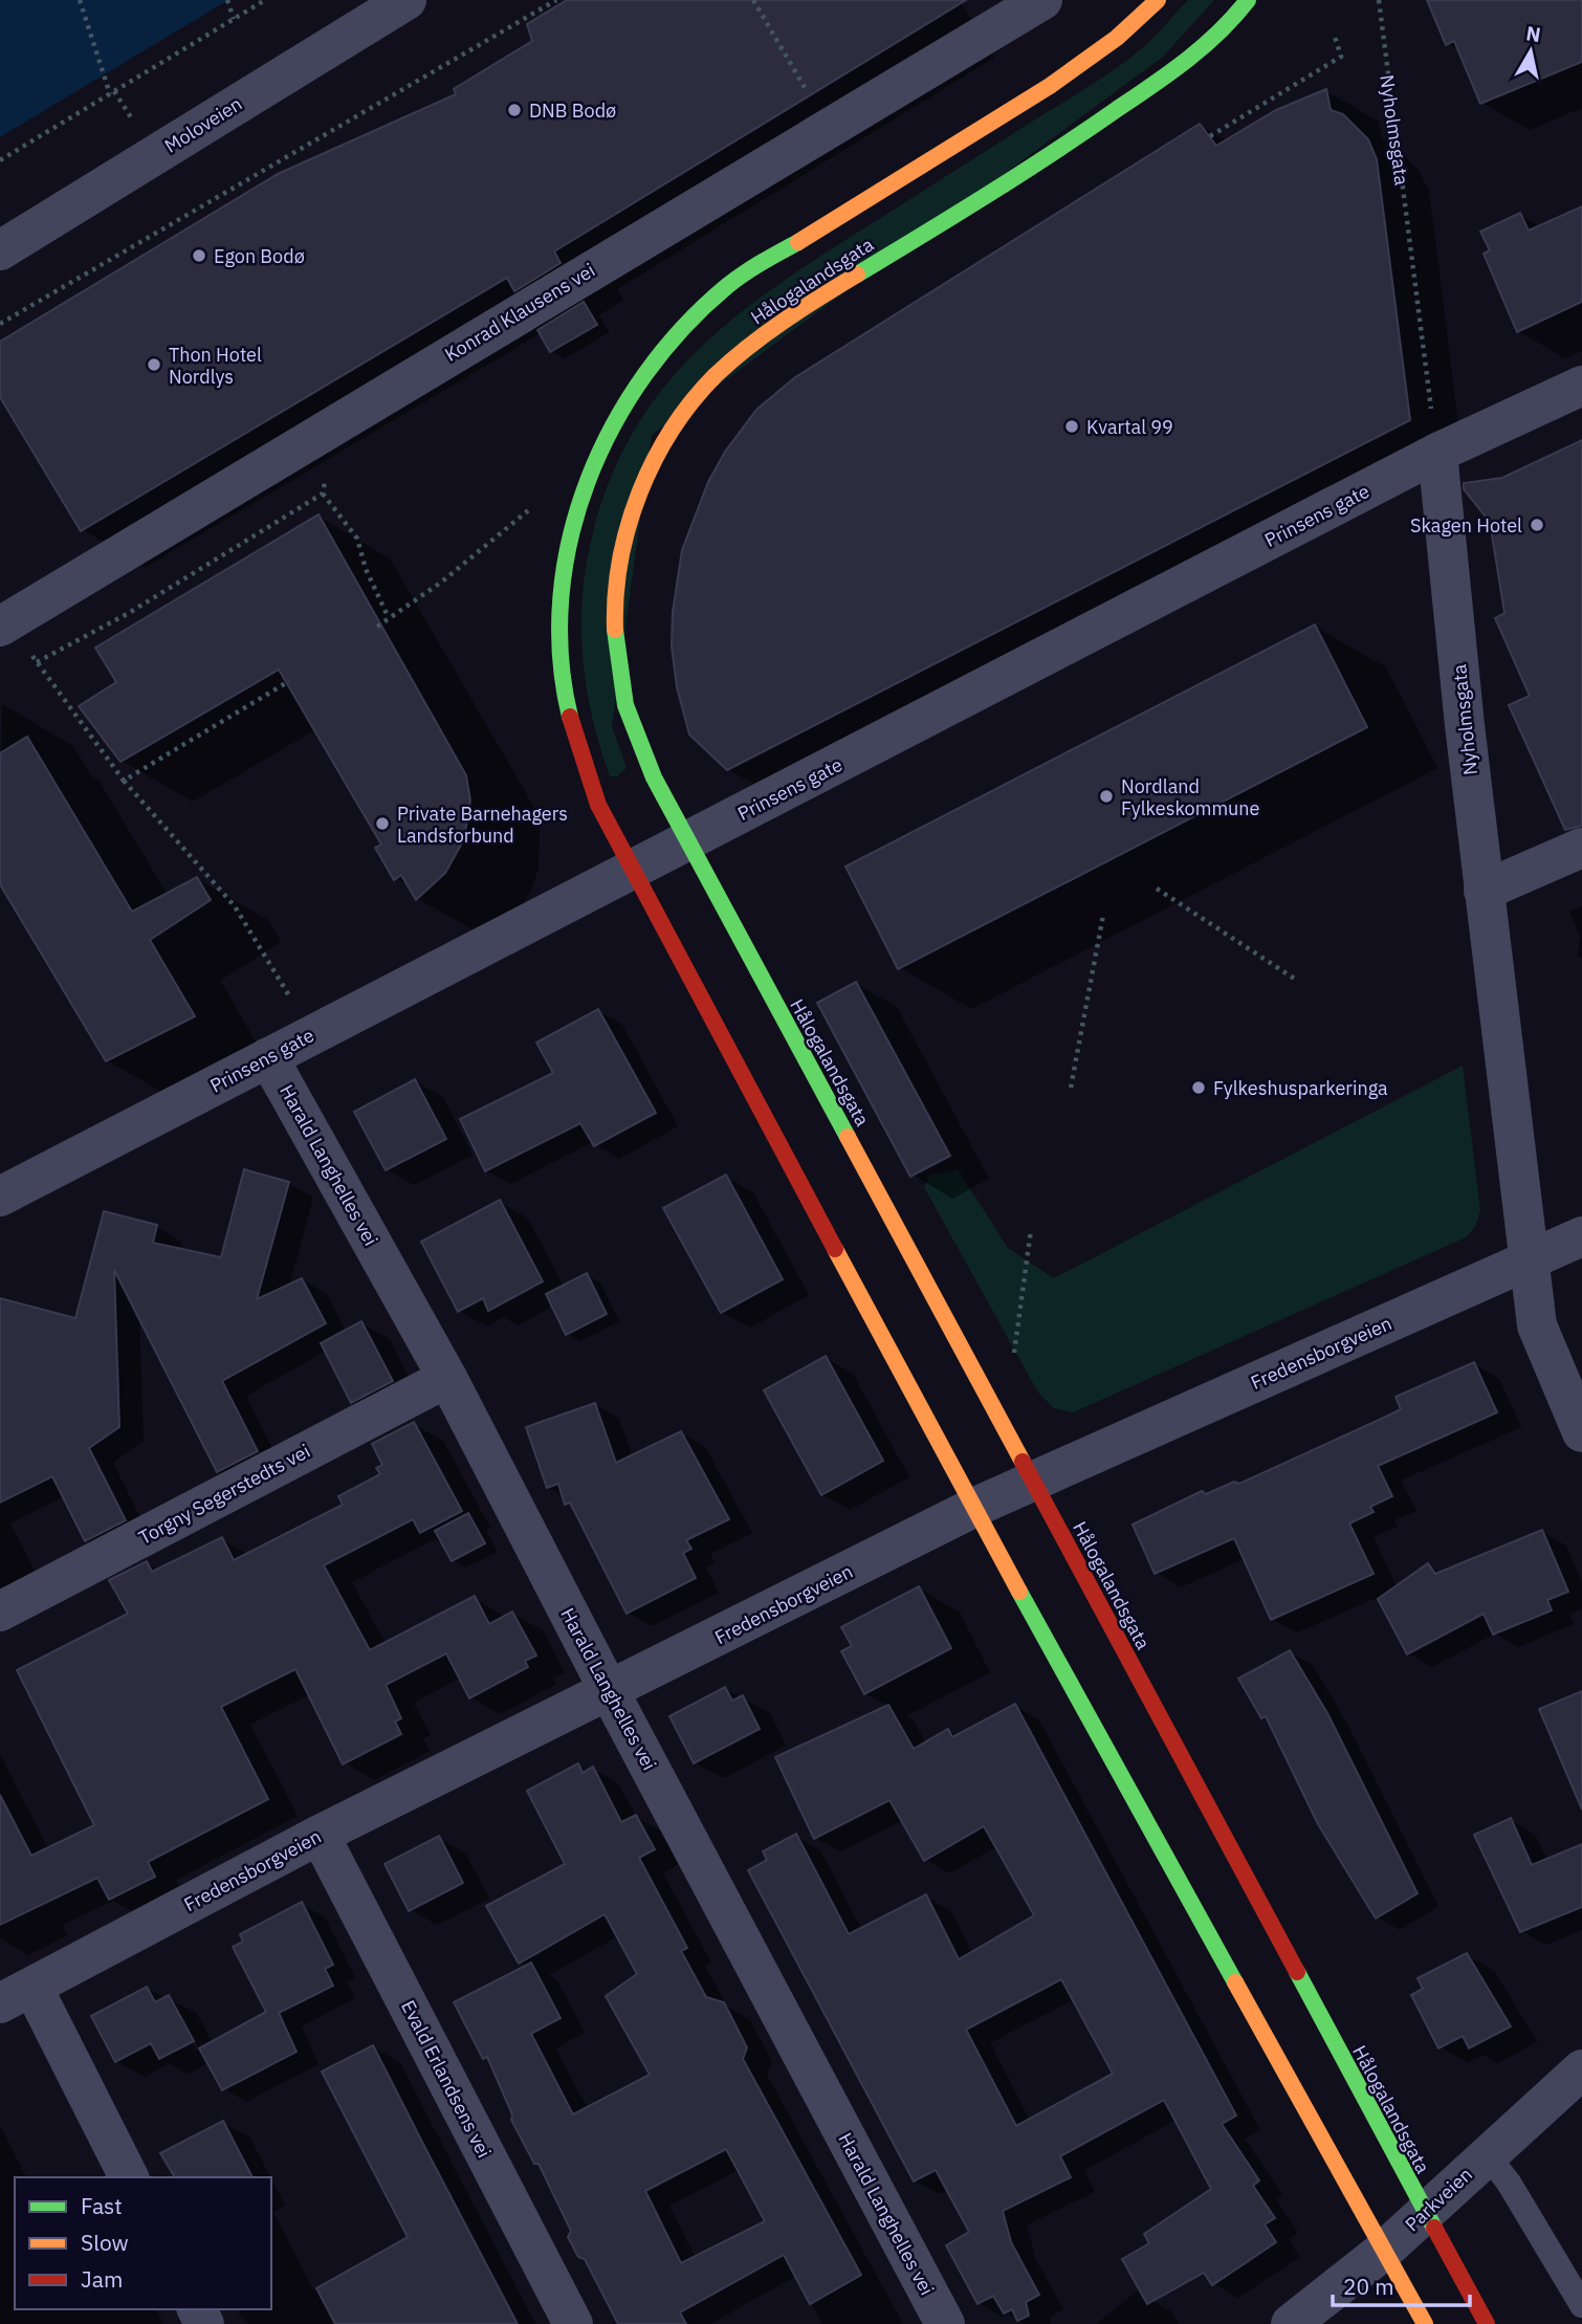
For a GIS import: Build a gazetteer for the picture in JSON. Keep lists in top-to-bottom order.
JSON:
{
  "streets": {
    "street": [
      "Moloveien",
      "Nyholmsgata",
      "Hålogalandsgata",
      "Konrad Klausens vei",
      "Prinsens gate",
      "Harald Langhelles vei",
      "Fredensborgveien",
      "Torgny Segerstedts vei",
      "Evald Erlandsens vei",
      "Parkveien"
    ]
  },
  "crossings": [
    ["Nyholmsgata", "Prinsens gate"],
    ["Nyholmsgata", "Fredensborgveien"],
    ["Hålogalandsgata", "Prinsens gate"],
    ["Hålogalandsgata", "Fredensborgveien"],
    ["Hålogalandsgata", "Parkveien"],
    ["Prinsens gate", "Harald Langhelles vei"],
    ["Harald Langhelles vei", "Fredensborgveien"],
    ["Harald Langhelles vei", "Torgny Segerstedts vei"],
    ["Fredensborgveien", "Evald Erlandsens vei"]
  ],
  "places": [
    "DNB Bodø",
    "Egon Bodø",
    "Thon Hotel Nordlys",
    "Kvartal 99",
    "Skagen Hotel",
    "Nordland Fylkeskommune",
    "Private Barnehagers Landsforbund",
    "Fylkeshusparkeringa"
  ],
  "legend": ["Fast", "Slow", "Jam"],
  "scale_bar": "20 m",
  "north": "top"
}
